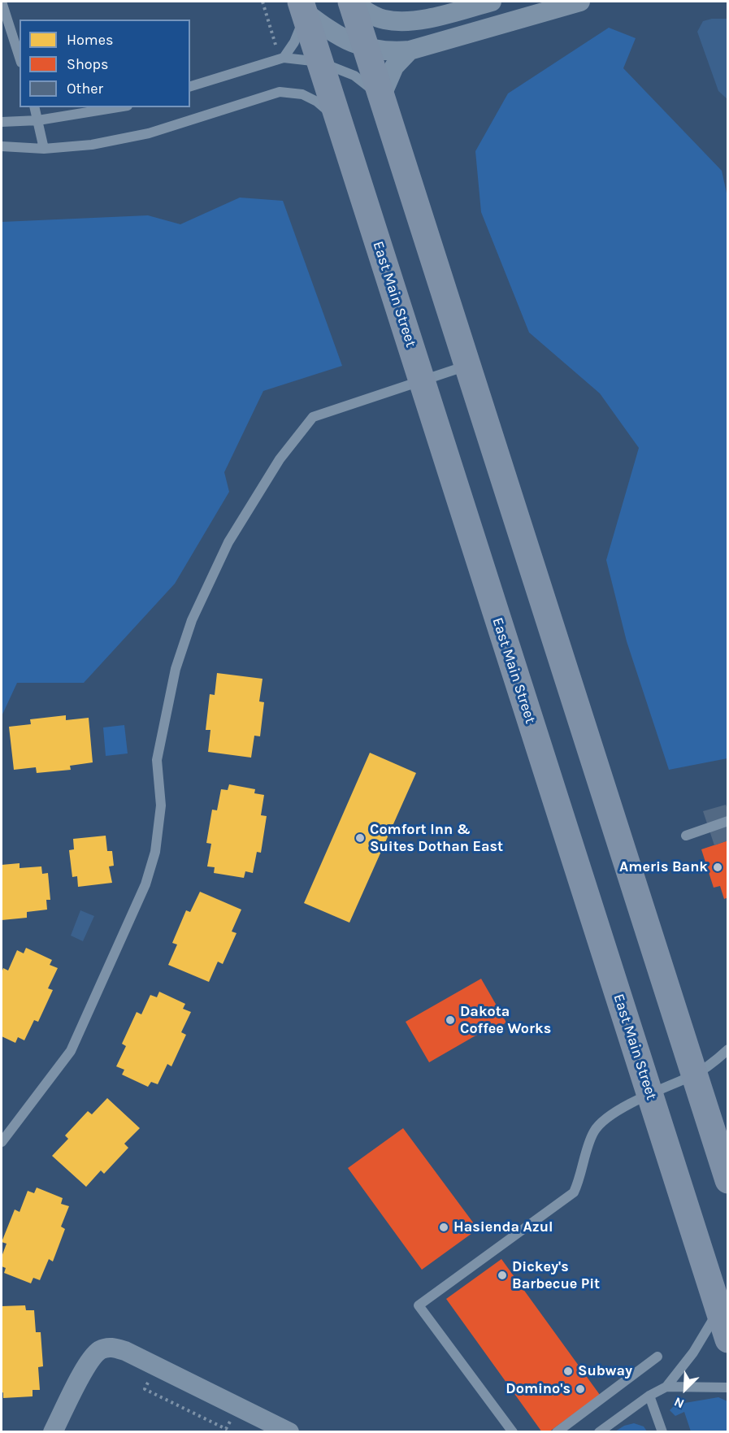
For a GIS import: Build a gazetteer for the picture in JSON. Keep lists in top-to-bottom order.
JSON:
{
  "streets": {
    "highway": ["East Main Street"]
  },
  "places": [
    "Comfort Inn & Suites Dothan East",
    "Ameris Bank",
    "Dakota Coffee Works",
    "Hasienda Azul",
    "Dickey's Barbecue Pit",
    "Subway",
    "Domino's"
  ],
  "legend": ["Homes", "Shops", "Other"],
  "north": "bottom left"
}
